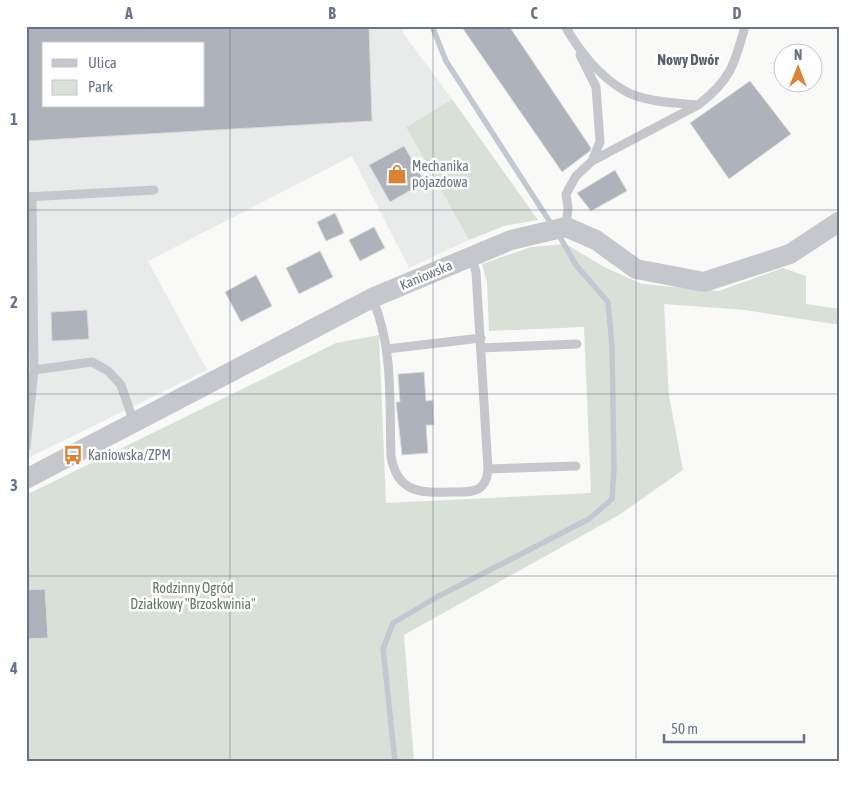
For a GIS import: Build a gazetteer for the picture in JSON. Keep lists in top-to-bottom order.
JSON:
{
  "streets": {
    "street": ["Kaniowska"]
  },
  "districts": ["Nowy Dwór"],
  "parks": ["Rodzinny Ogród Działkowy \"Brzoskwinia\""],
  "places": {
    "shop": ["Mechanika pojazdowa"],
    "bus stop": ["Kaniowska/ZPM"]
  },
  "legend": ["Ulica", "Park"],
  "scale_bar": "50 m",
  "north": "top",
  "grid": {
    "columns": [
      "A",
      "B",
      "C",
      "D"
    ],
    "rows": [
      "1",
      "2",
      "3",
      "4"
    ]
  }
}
